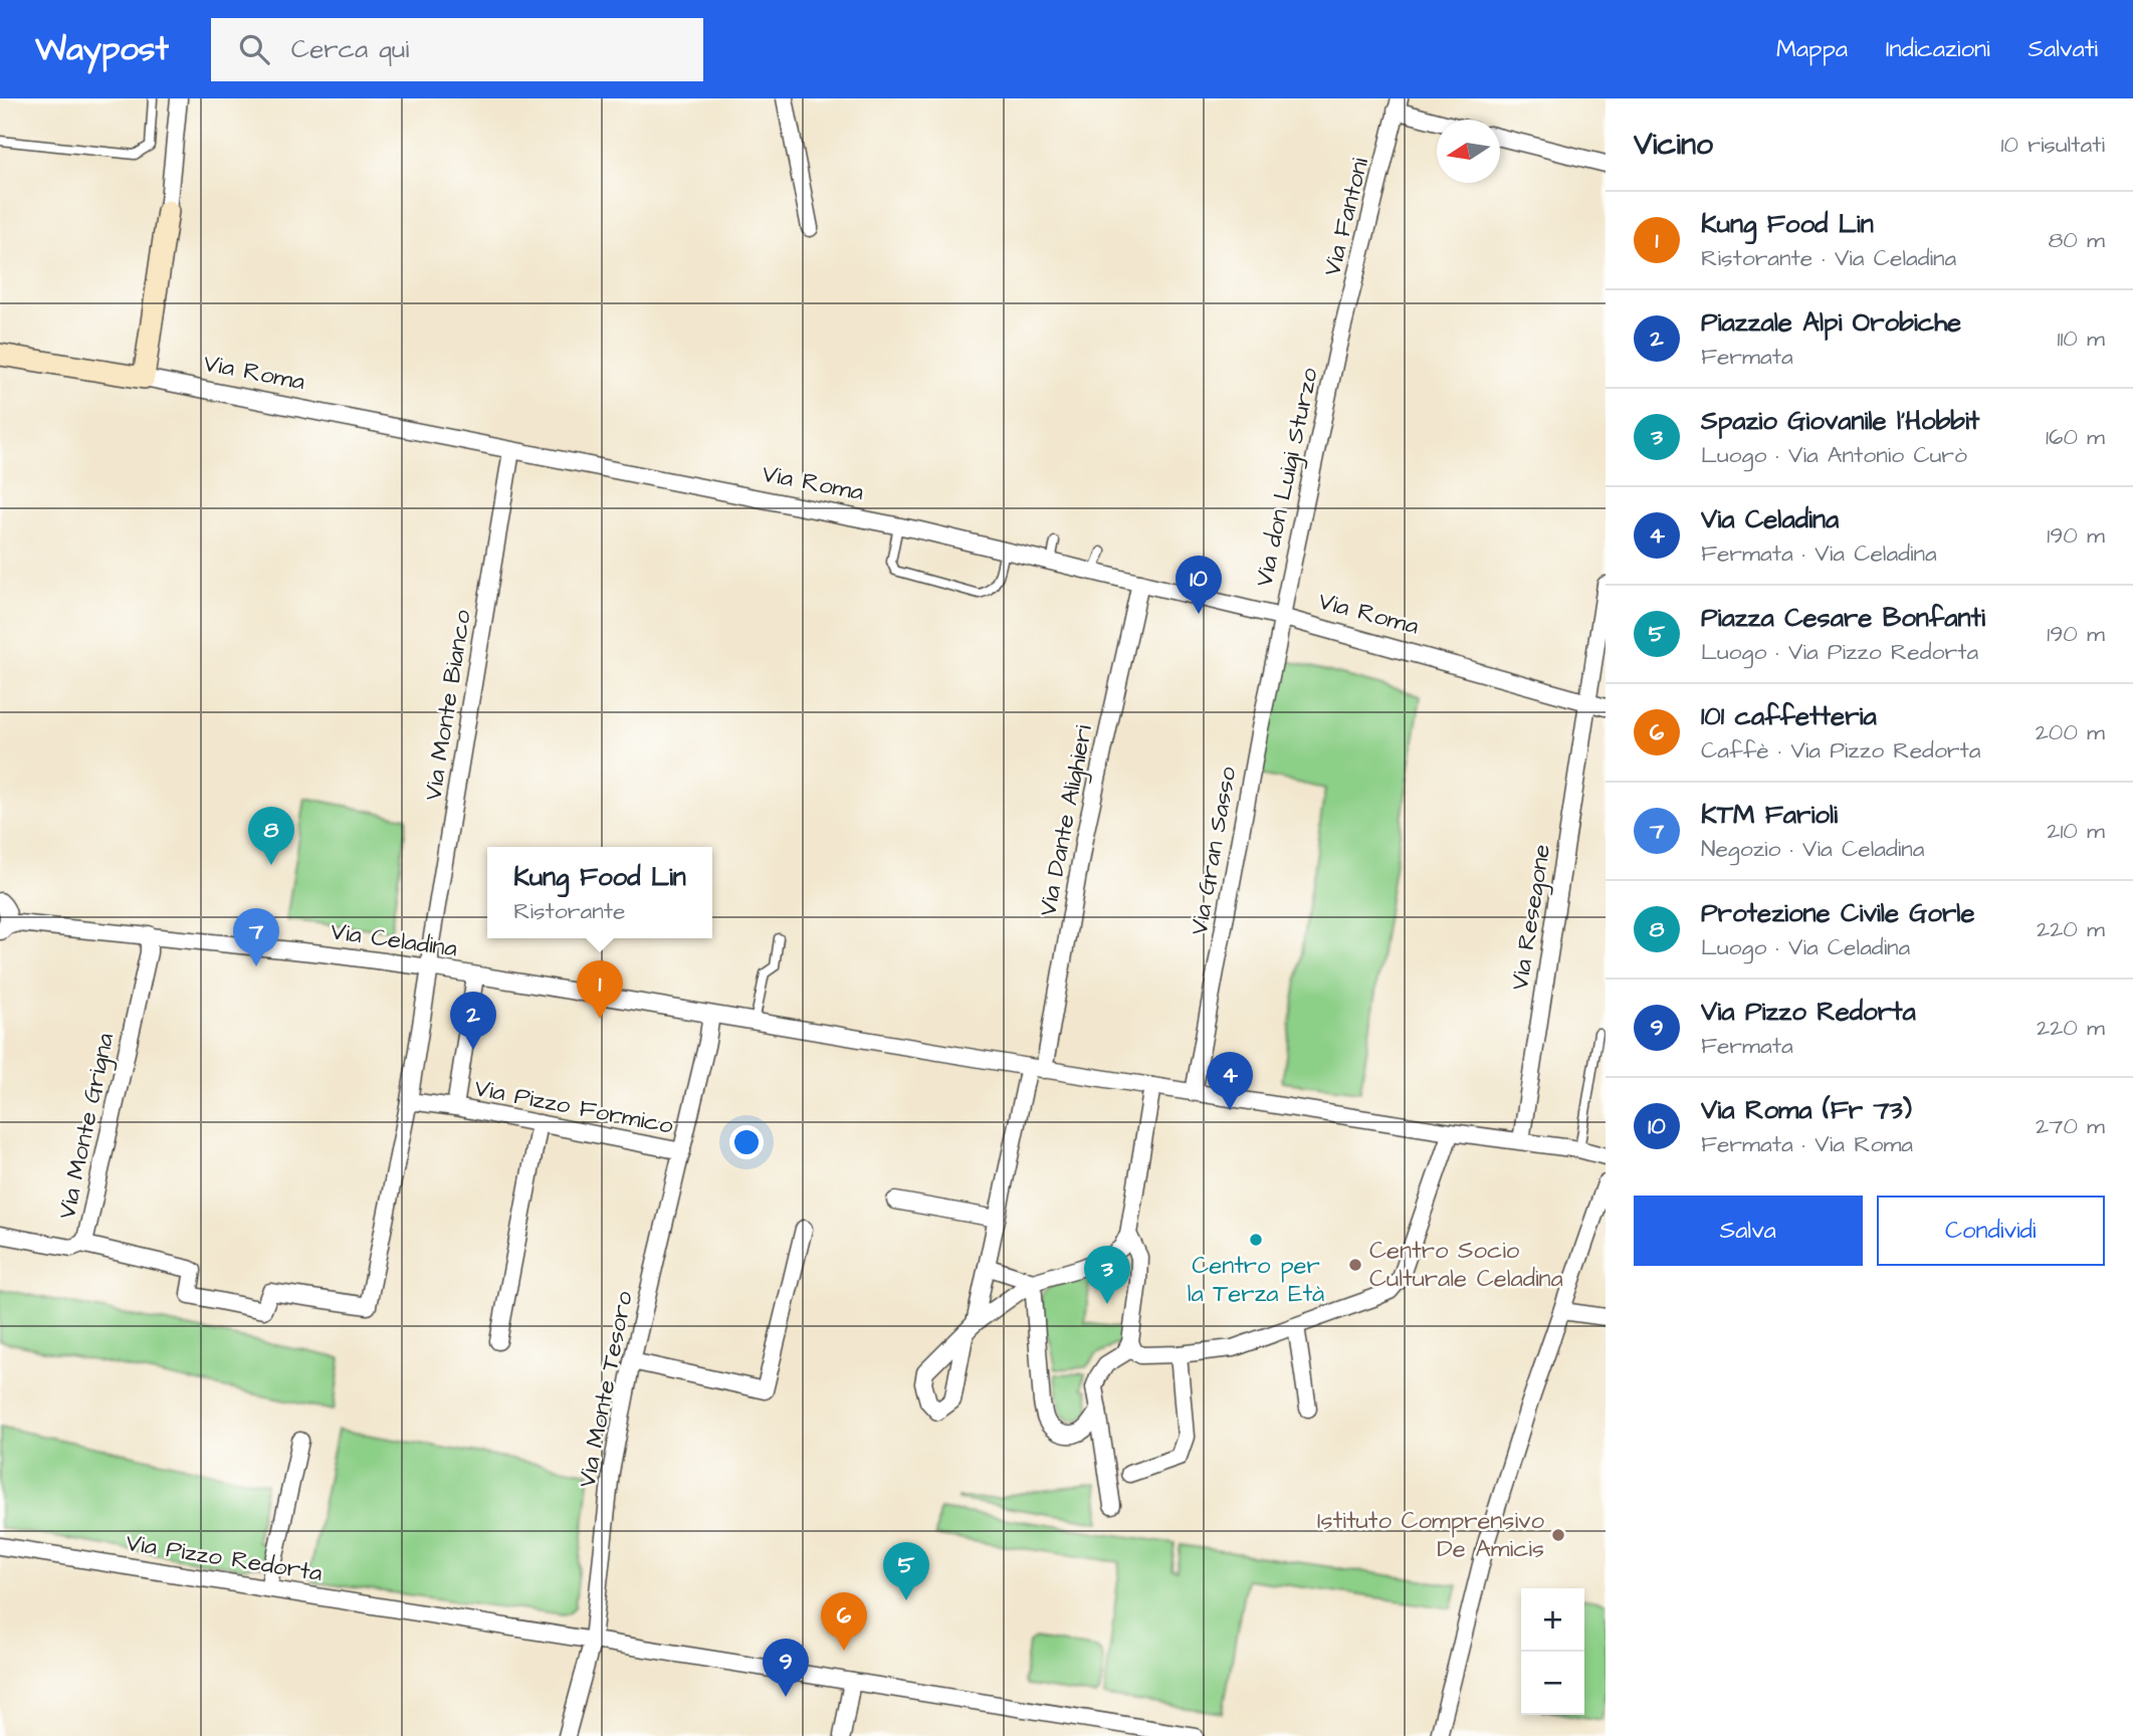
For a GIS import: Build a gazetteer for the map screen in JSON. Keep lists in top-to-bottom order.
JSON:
{
  "streets": {
    "street": [
      "Via Fantoni",
      "Via Roma",
      "Via don Luigi Sturzo",
      "Via Monte Bianco",
      "Via Dante Alighieri",
      "Via Gran Sasso",
      "Via Resegone",
      "Via Celadina",
      "Via Pizzo Formico",
      "Via Monte Grigna",
      "Via Monte Tesoro",
      "Via Pizzo Redorta"
    ]
  },
  "crossings": [
    ["Via Fantoni", "Via don Luigi Sturzo"],
    ["Via Roma", "Via don Luigi Sturzo"],
    ["Via Roma", "Via Monte Bianco"],
    ["Via Roma", "Via Dante Alighieri"],
    ["Via Roma", "Via Gran Sasso"],
    ["Via Roma", "Via Resegone"],
    ["Via don Luigi Sturzo", "Via Gran Sasso"],
    ["Via Monte Bianco", "Via Celadina"],
    ["Via Monte Bianco", "Via Pizzo Formico"],
    ["Via Monte Bianco", "Via Monte Grigna"],
    ["Via Dante Alighieri", "Via Celadina"],
    ["Via Gran Sasso", "Via Celadina"],
    ["Via Resegone", "Via Celadina"],
    ["Via Celadina", "Via Monte Grigna"],
    ["Via Celadina", "Via Monte Tesoro"],
    ["Via Pizzo Formico", "Via Monte Tesoro"],
    ["Via Monte Tesoro", "Via Pizzo Redorta"]
  ],
  "places": ["Centro per la Terza Età", "Centro Socio Culturale Celadina", "Istituto Comprensivo De Amicis"],
  "north": "left",
  "page": {
    "header": "Waypost",
    "search": "Cerca qui",
    "nav": ["Mappa", "Indicazioni", "Salvati"],
    "heading": ["Vicino", "10 risultati"],
    "list": [
      {
        "mark": "1",
        "name": "Kung Food Lin",
        "note": "Ristorante · Via Celadina",
        "value": "80 m"
      },
      {
        "mark": "2",
        "name": "Piazzale Alpi Orobiche",
        "note": "Fermata",
        "value": "110 m"
      },
      {
        "mark": "3",
        "name": "Spazio Giovanile l'Hobbit",
        "note": "Luogo · Via Antonio Curò",
        "value": "160 m"
      },
      {
        "mark": "4",
        "name": "Via Celadina",
        "note": "Fermata · Via Celadina",
        "value": "190 m"
      },
      {
        "mark": "5",
        "name": "Piazza Cesare Bonfanti",
        "note": "Luogo · Via Pizzo Redorta",
        "value": "190 m"
      },
      {
        "mark": "6",
        "name": "101 caffetteria",
        "note": "Caffè · Via Pizzo Redorta",
        "value": "200 m"
      },
      {
        "mark": "7",
        "name": "KTM Farioli",
        "note": "Negozio · Via Celadina",
        "value": "210 m"
      },
      {
        "mark": "8",
        "name": "Protezione Civile Gorle",
        "note": "Luogo · Via Celadina",
        "value": "220 m"
      },
      {
        "mark": "9",
        "name": "Via Pizzo Redorta",
        "note": "Fermata",
        "value": "220 m"
      },
      {
        "mark": "10",
        "name": "Via Roma (Fr 73)",
        "note": "Fermata · Via Roma",
        "value": "270 m"
      }
    ],
    "pins": [
      "10",
      "8",
      "7",
      "1",
      "2",
      "4",
      "3",
      "5",
      "6",
      "9"
    ],
    "popup": ["Kung Food Lin", "Ristorante"],
    "buttons": ["Salva", "Condividi"],
    "map_buttons": ["+", "−"]
  }
}
